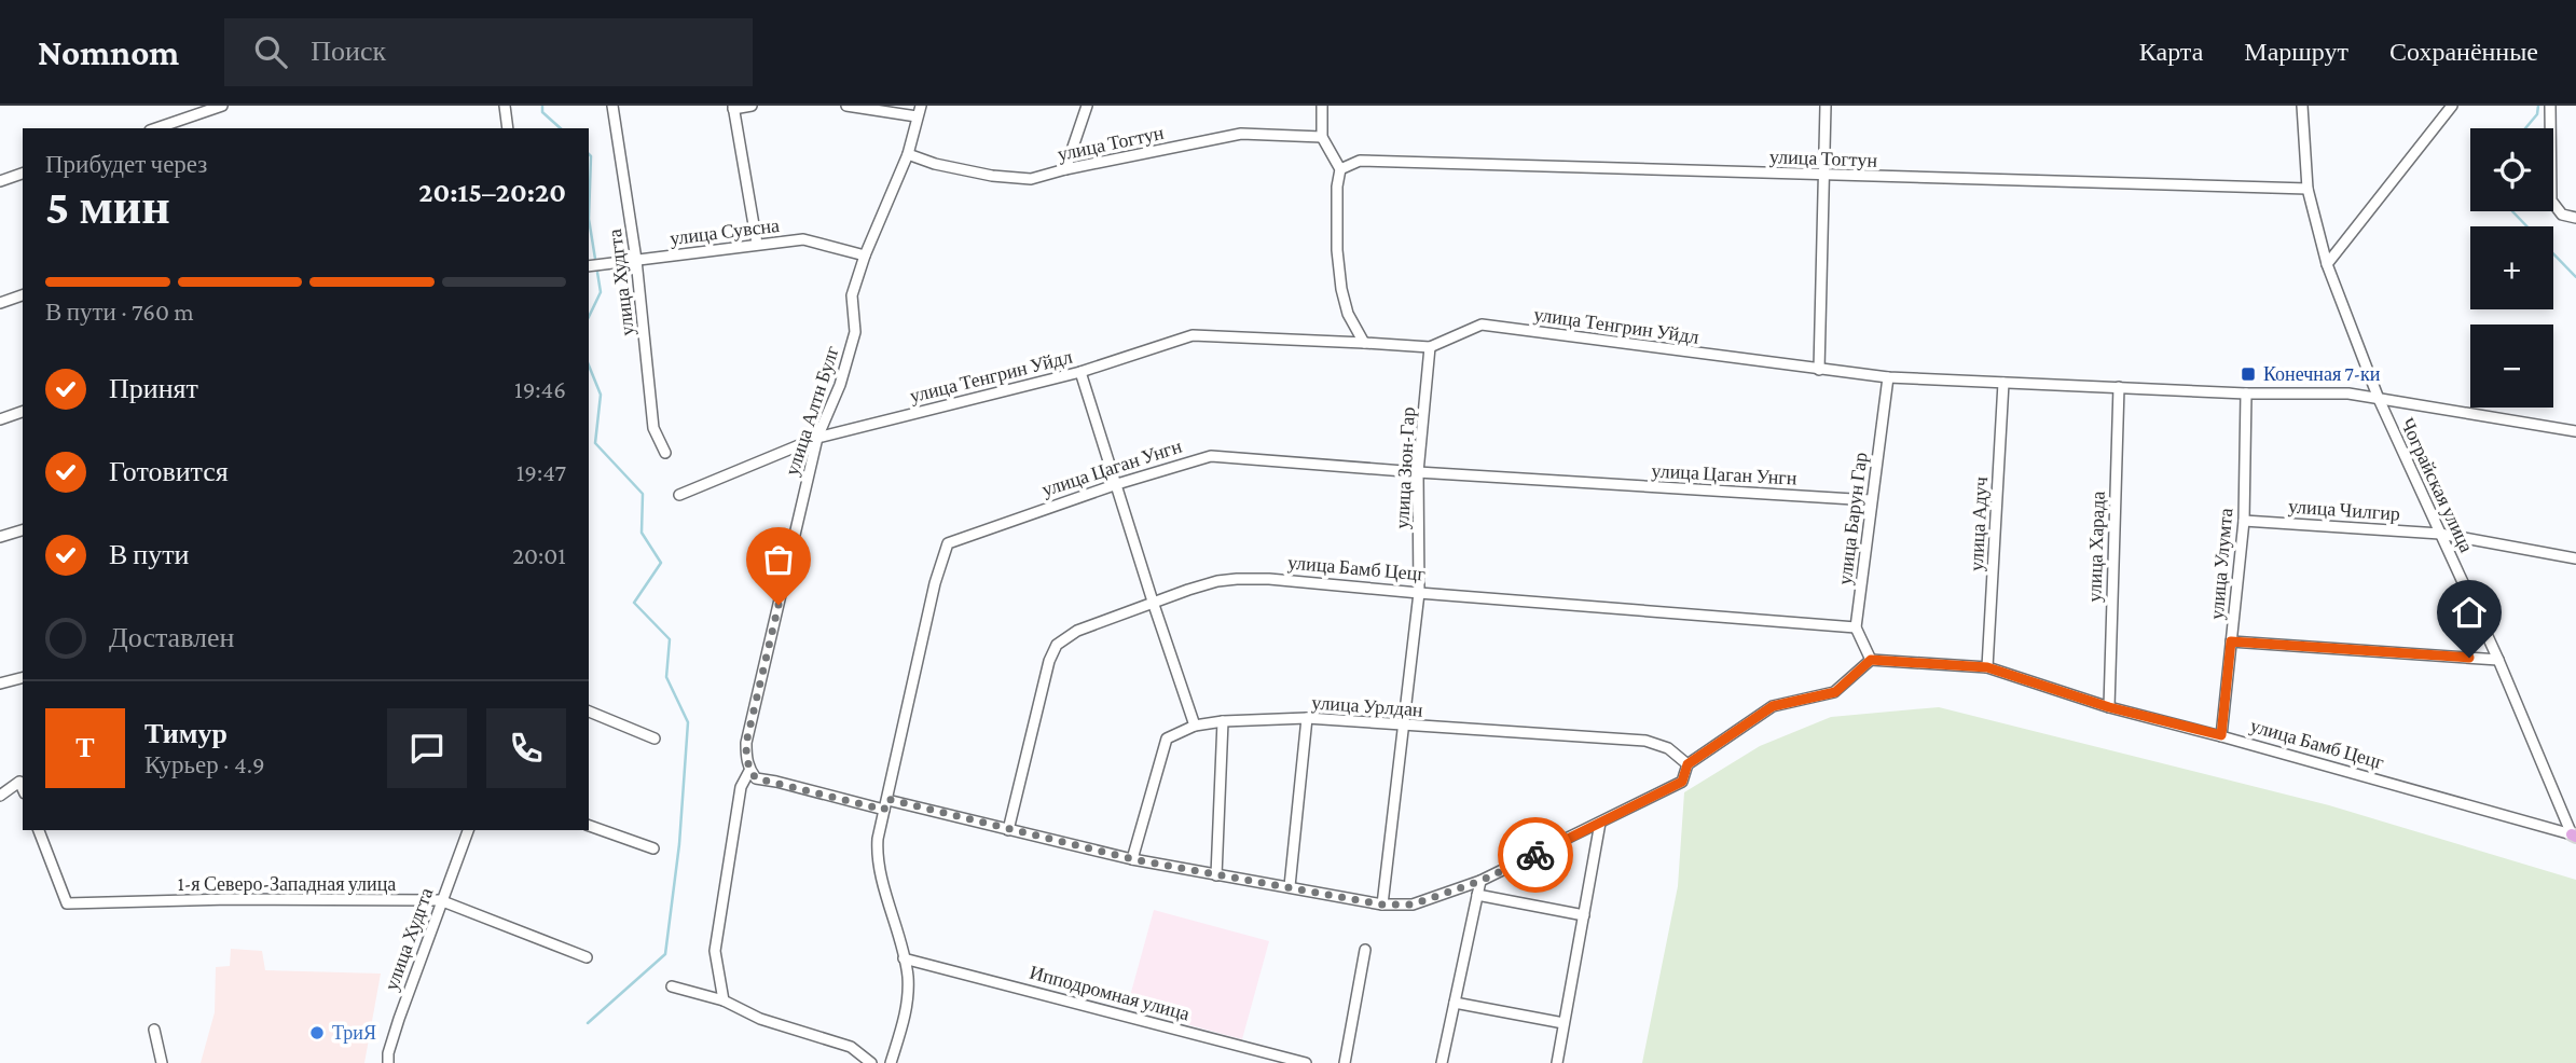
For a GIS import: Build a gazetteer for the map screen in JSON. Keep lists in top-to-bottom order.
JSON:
{
  "streets": {
    "street": [
      "улица Тогтун",
      "улица Сувсна",
      "улица Худгта",
      "улица Тенгрин Уйдл",
      "улица Алтн Булг",
      "улица Цаган Унгн",
      "улица Зюн-Гар",
      "Чограйская улица",
      "улица Чилгир",
      "улица Барун Гар",
      "улица Адуч",
      "улица Харада",
      "улица Улумта",
      "улица Бамб Цецг",
      "улица Урлдан",
      "1-я Северо-Западная улица",
      "Ипподромная улица"
    ]
  },
  "crossings": [
    ["улица Тогтун", "улица Алтн Булг"],
    ["улица Тогтун", "Чограйская улица"],
    ["улица Сувсна", "улица Худгта"],
    ["улица Сувсна", "улица Алтн Булг"],
    ["улица Худгта", "1-я Северо-Западная улица"],
    ["улица Тенгрин Уйдл", "улица Алтн Булг"],
    ["улица Тенгрин Уйдл", "улица Зюн-Гар"],
    ["улица Тенгрин Уйдл", "Чограйская улица"],
    ["улица Тенгрин Уйдл", "улица Барун Гар"],
    ["улица Тенгрин Уйдл", "улица Адуч"],
    ["улица Тенгрин Уйдл", "улица Харада"],
    ["улица Тенгрин Уйдл", "улица Улумта"],
    ["улица Цаган Унгн", "улица Зюн-Гар"],
    ["улица Цаган Унгн", "улица Барун Гар"],
    ["улица Цаган Унгн", "Ипподромная улица"],
    ["улица Зюн-Гар", "улица Бамб Цецг"],
    ["улица Зюн-Гар", "улица Урлдан"],
    ["Чограйская улица", "улица Чилгир"],
    ["Чограйская улица", "улица Бамб Цецг"],
    ["улица Чилгир", "улица Улумта"],
    ["улица Барун Гар", "улица Бамб Цецг"],
    ["улица Адуч", "улица Бамб Цецг"],
    ["улица Харада", "улица Бамб Цецг"],
    ["улица Улумта", "улица Бамб Цецг"]
  ],
  "places": {
    "transit": ["Конечная 7-ки"],
    "other": ["ТриЯ"]
  },
  "page": {
    "header": "Nomnom",
    "search": "Поиск",
    "nav": ["Карта", "Маршрут", "Сохранённые"],
    "map_buttons": ["+", "−"],
    "heading": ["5 мин", "Прибудет через", "20:15–20:20"],
    "panel": ["Тимур", "Курьер · 4.9"],
    "bar": "В пути · 760 m",
    "list": [
      ["Принят", "19:46"],
      ["Готовится", "19:47"],
      ["В пути", "20:01"],
      "Доставлен"
    ],
    "round": "Т"
  }
}
